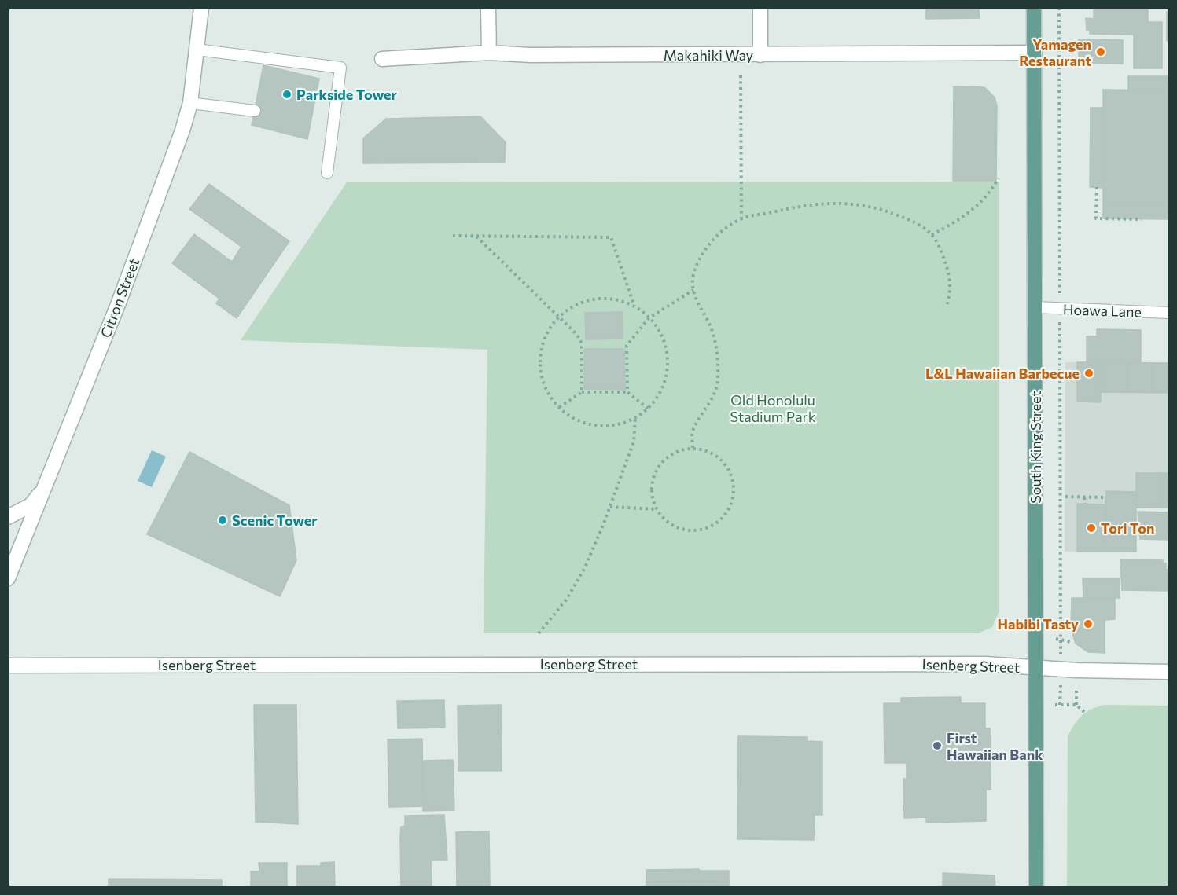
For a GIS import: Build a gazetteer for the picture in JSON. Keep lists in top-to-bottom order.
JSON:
{
  "streets": {
    "main road": ["South King Street"],
    "street": ["Makahiki Way", "Citron Street", "Isenberg Street"],
    "lane": ["Hoawa Lane"]
  },
  "crossings": [
    ["Makahiki Way", "South King Street"],
    ["Hoawa Lane", "South King Street"],
    ["South King Street", "Isenberg Street"]
  ],
  "parks": ["Old Honolulu Stadium Park"],
  "places": [
    "Yamagen Restaurant",
    "Parkside Tower",
    "L&L Hawaiian Barbecue",
    "Scenic Tower",
    "Tori Ton",
    "Habibi Tasty",
    "First Hawaiian Bank"
  ]
}
